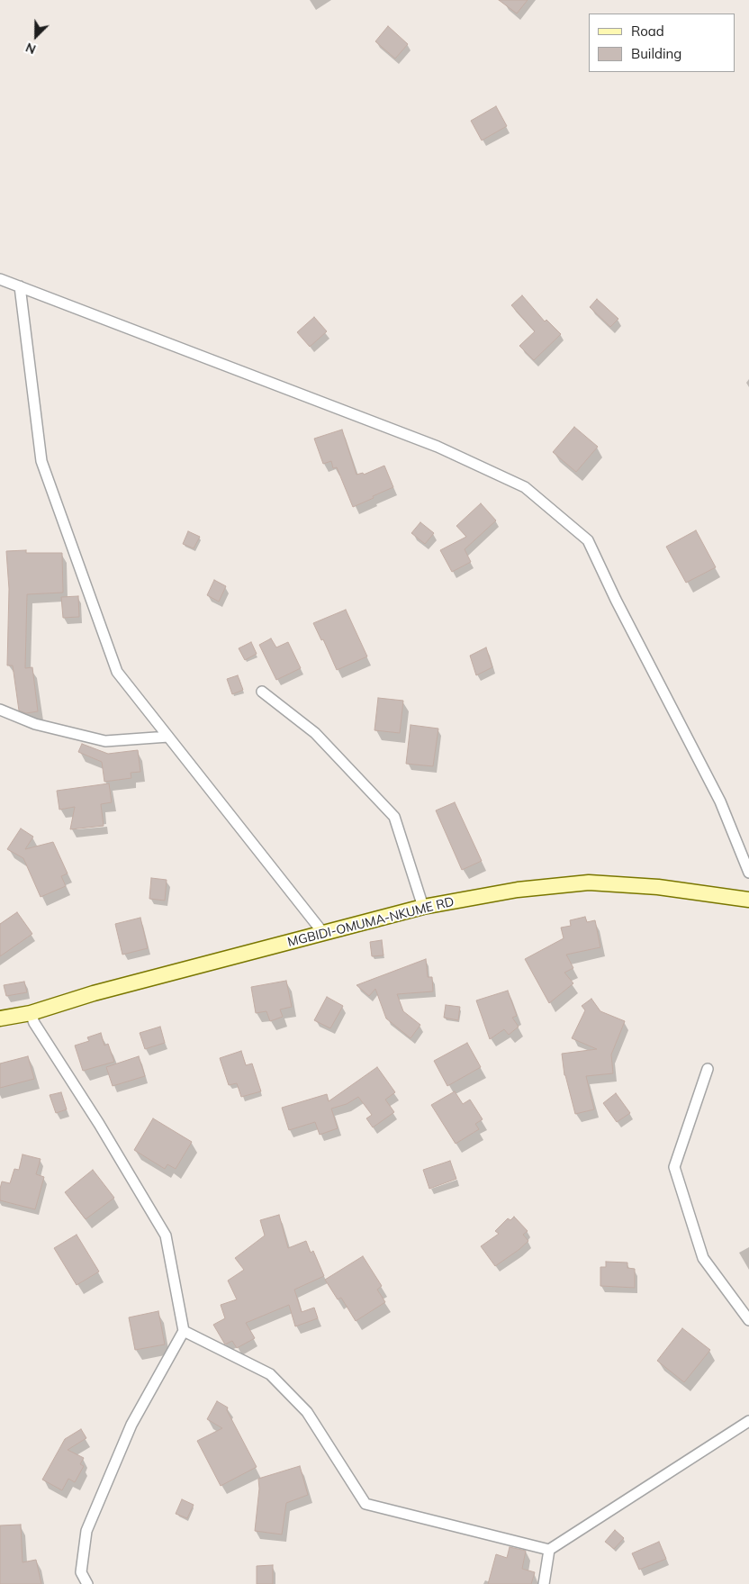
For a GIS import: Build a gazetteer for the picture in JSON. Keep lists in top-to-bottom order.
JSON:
{
  "streets": {
    "street": ["MGBIDI-OMUMA-NKUME RD"]
  },
  "legend": ["Road", "Building"],
  "north": "bottom left"
}
